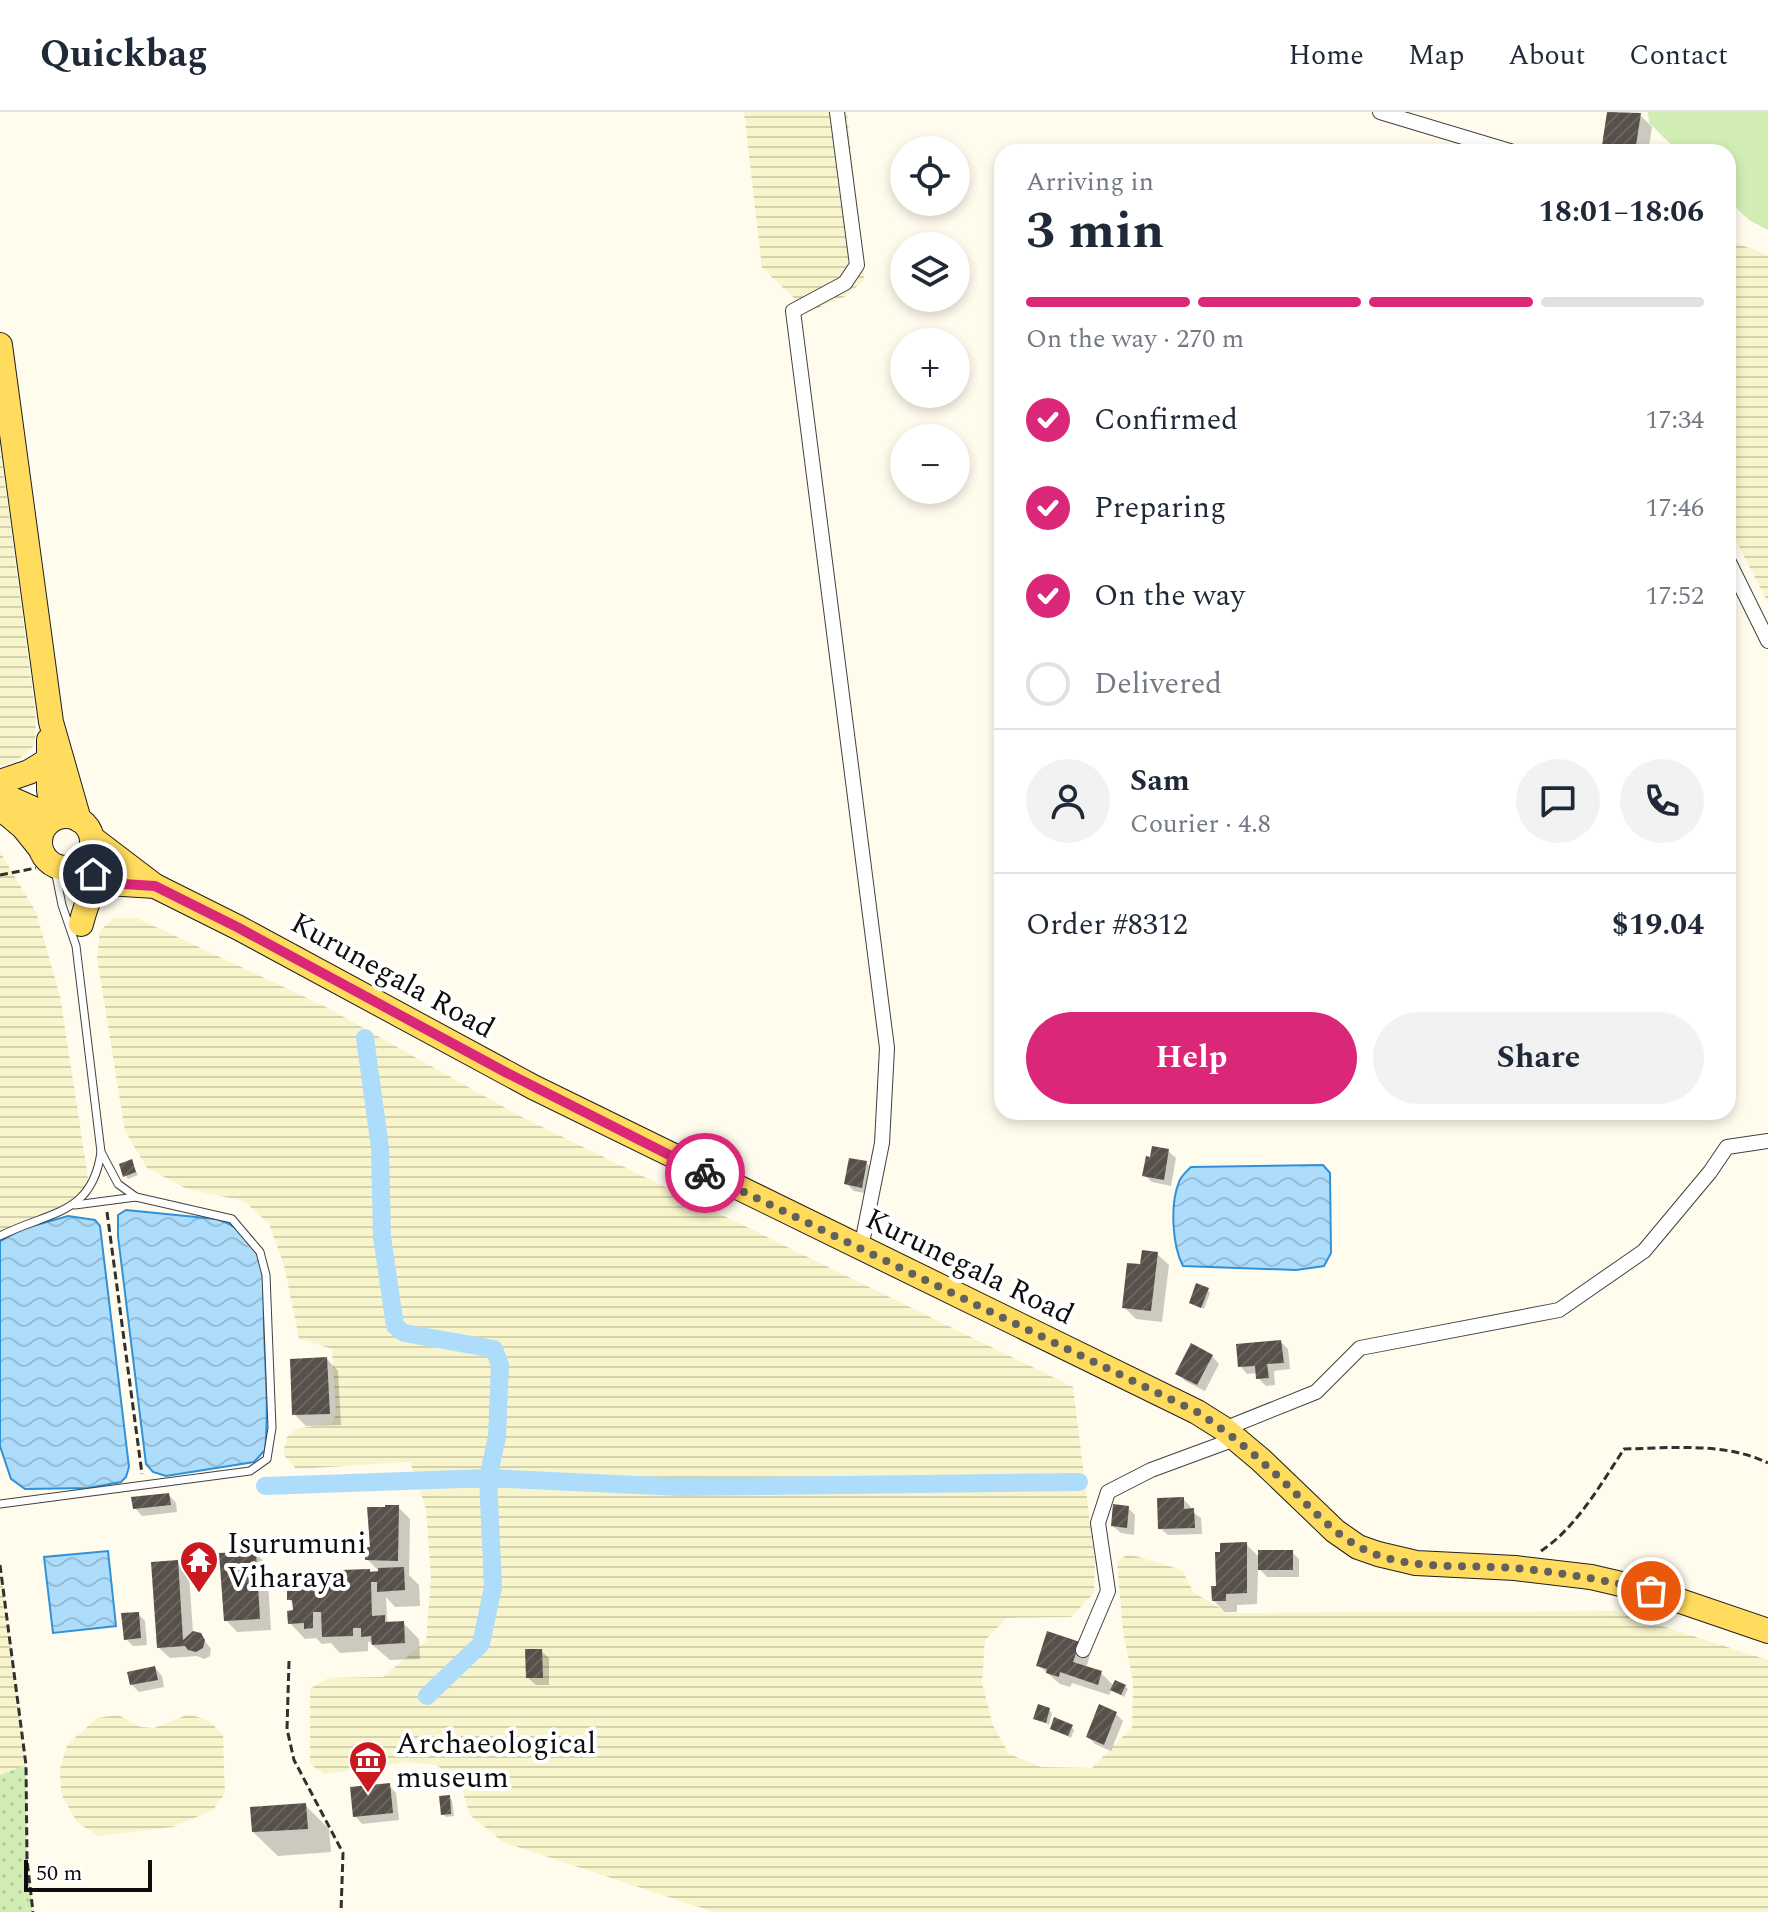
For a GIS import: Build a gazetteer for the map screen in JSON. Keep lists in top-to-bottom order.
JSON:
{
  "streets": {
    "main road": ["Kurunegala Road"]
  },
  "places": {
    "temple": ["Isurumuni Viharaya"],
    "museum": ["Archaeological museum"]
  },
  "scale_bar": "50 m",
  "page": {
    "header": "Quickbag",
    "nav": [
      "Home",
      "Map",
      "About",
      "Contact"
    ],
    "map_buttons": ["+", "−"],
    "heading": ["3 min", "Arriving in", "18:01–18:06"],
    "panel": [
      "Sam",
      "Courier · 4.8",
      "Order #8312",
      "$19.04"
    ],
    "bar": "On the way · 270 m",
    "list": [
      ["Confirmed", "17:34"],
      ["Preparing", "17:46"],
      ["On the way", "17:52"],
      "Delivered"
    ],
    "buttons": ["Help", "Share"],
    "scale": "50 m"
  }
}
